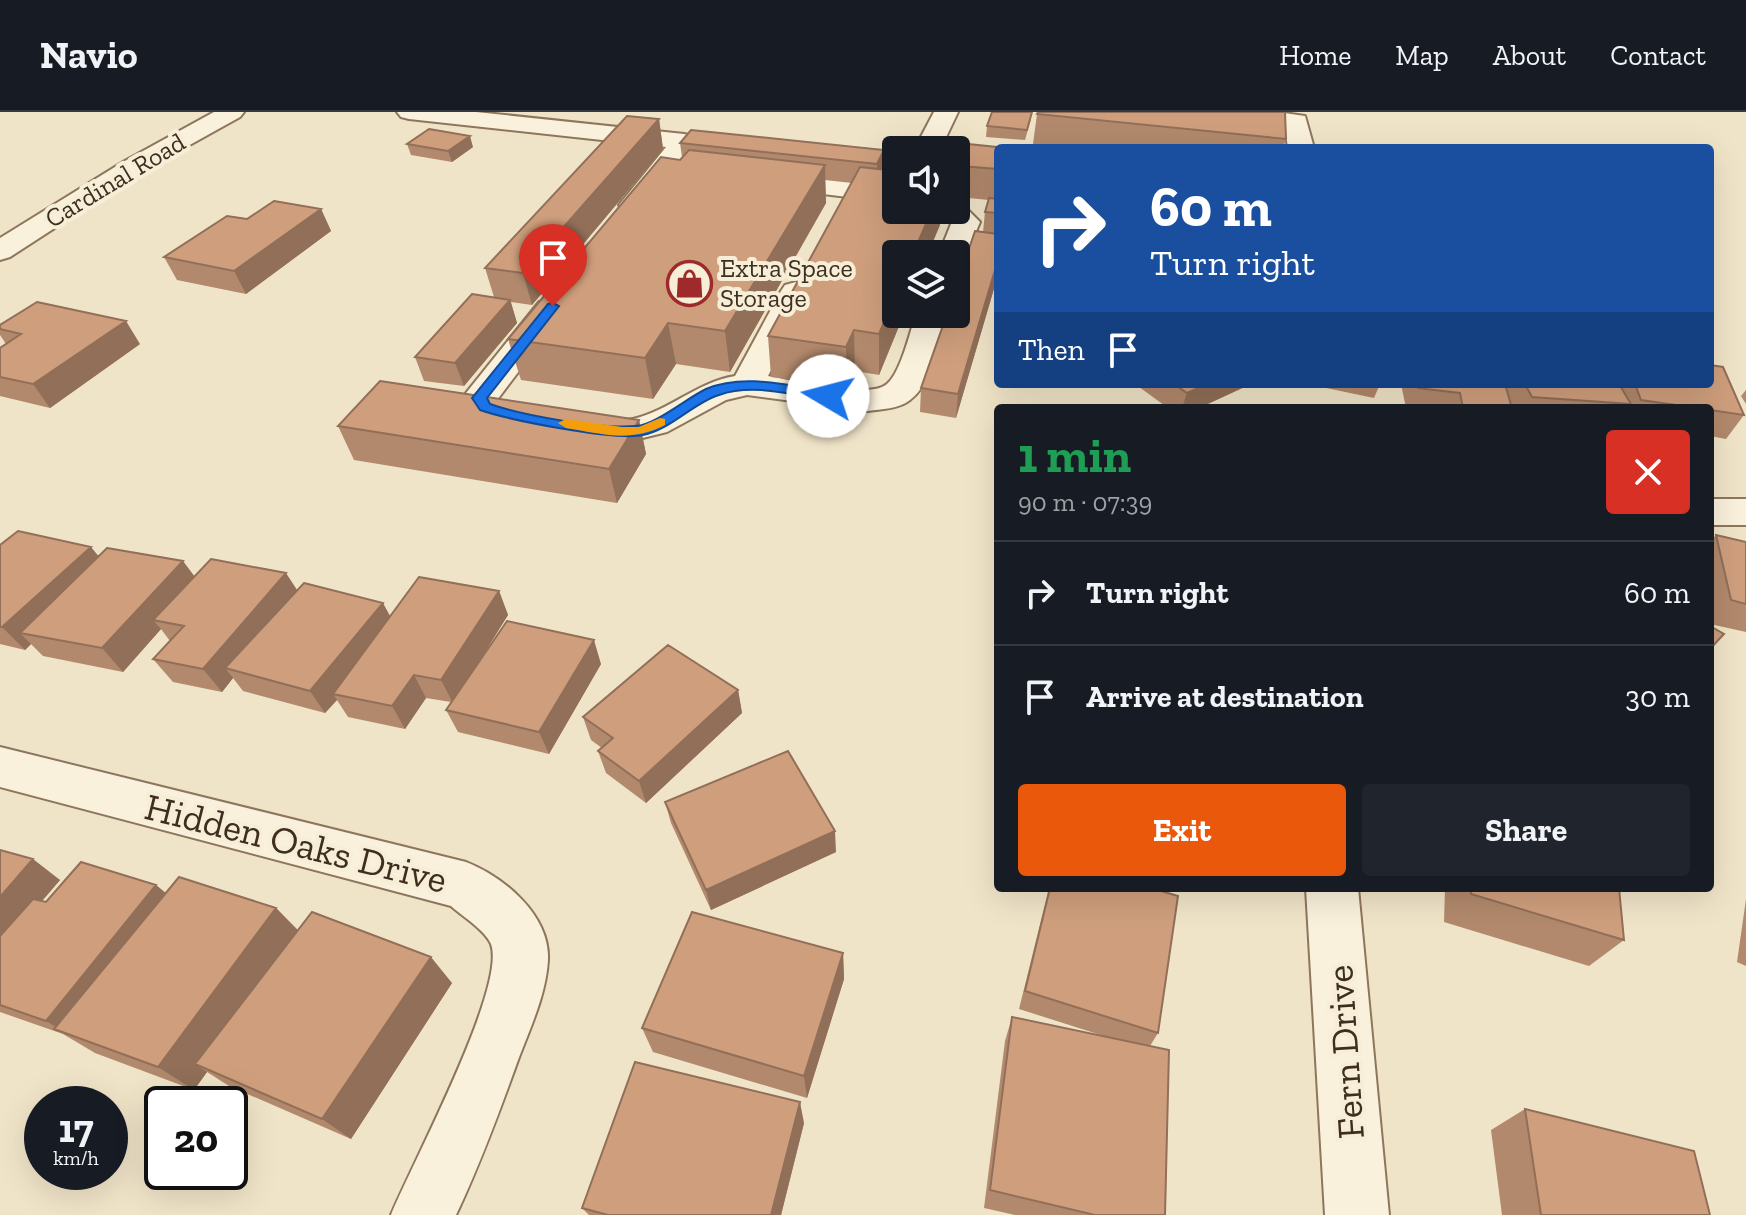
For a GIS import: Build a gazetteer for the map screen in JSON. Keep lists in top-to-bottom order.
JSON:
{
  "streets": {
    "street": ["Cardinal Road", "Hidden Oaks Drive", "Fern Drive"]
  },
  "places": {
    "shop": ["Extra Space Storage"]
  },
  "page": {
    "header": "Navio",
    "nav": [
      "Home",
      "Map",
      "About",
      "Contact"
    ],
    "turn": ["60 m", "Turn right"],
    "then": "Then",
    "heading": ["1 min", "90 m · 07:39"],
    "list": [
      {
        "name": "Turn right",
        "value": "60 m"
      },
      {
        "name": "Arrive at destination",
        "value": "30 m"
      }
    ],
    "buttons": ["Exit", "Share"],
    "speed": "17 km/h",
    "limit": "20"
  }
}
